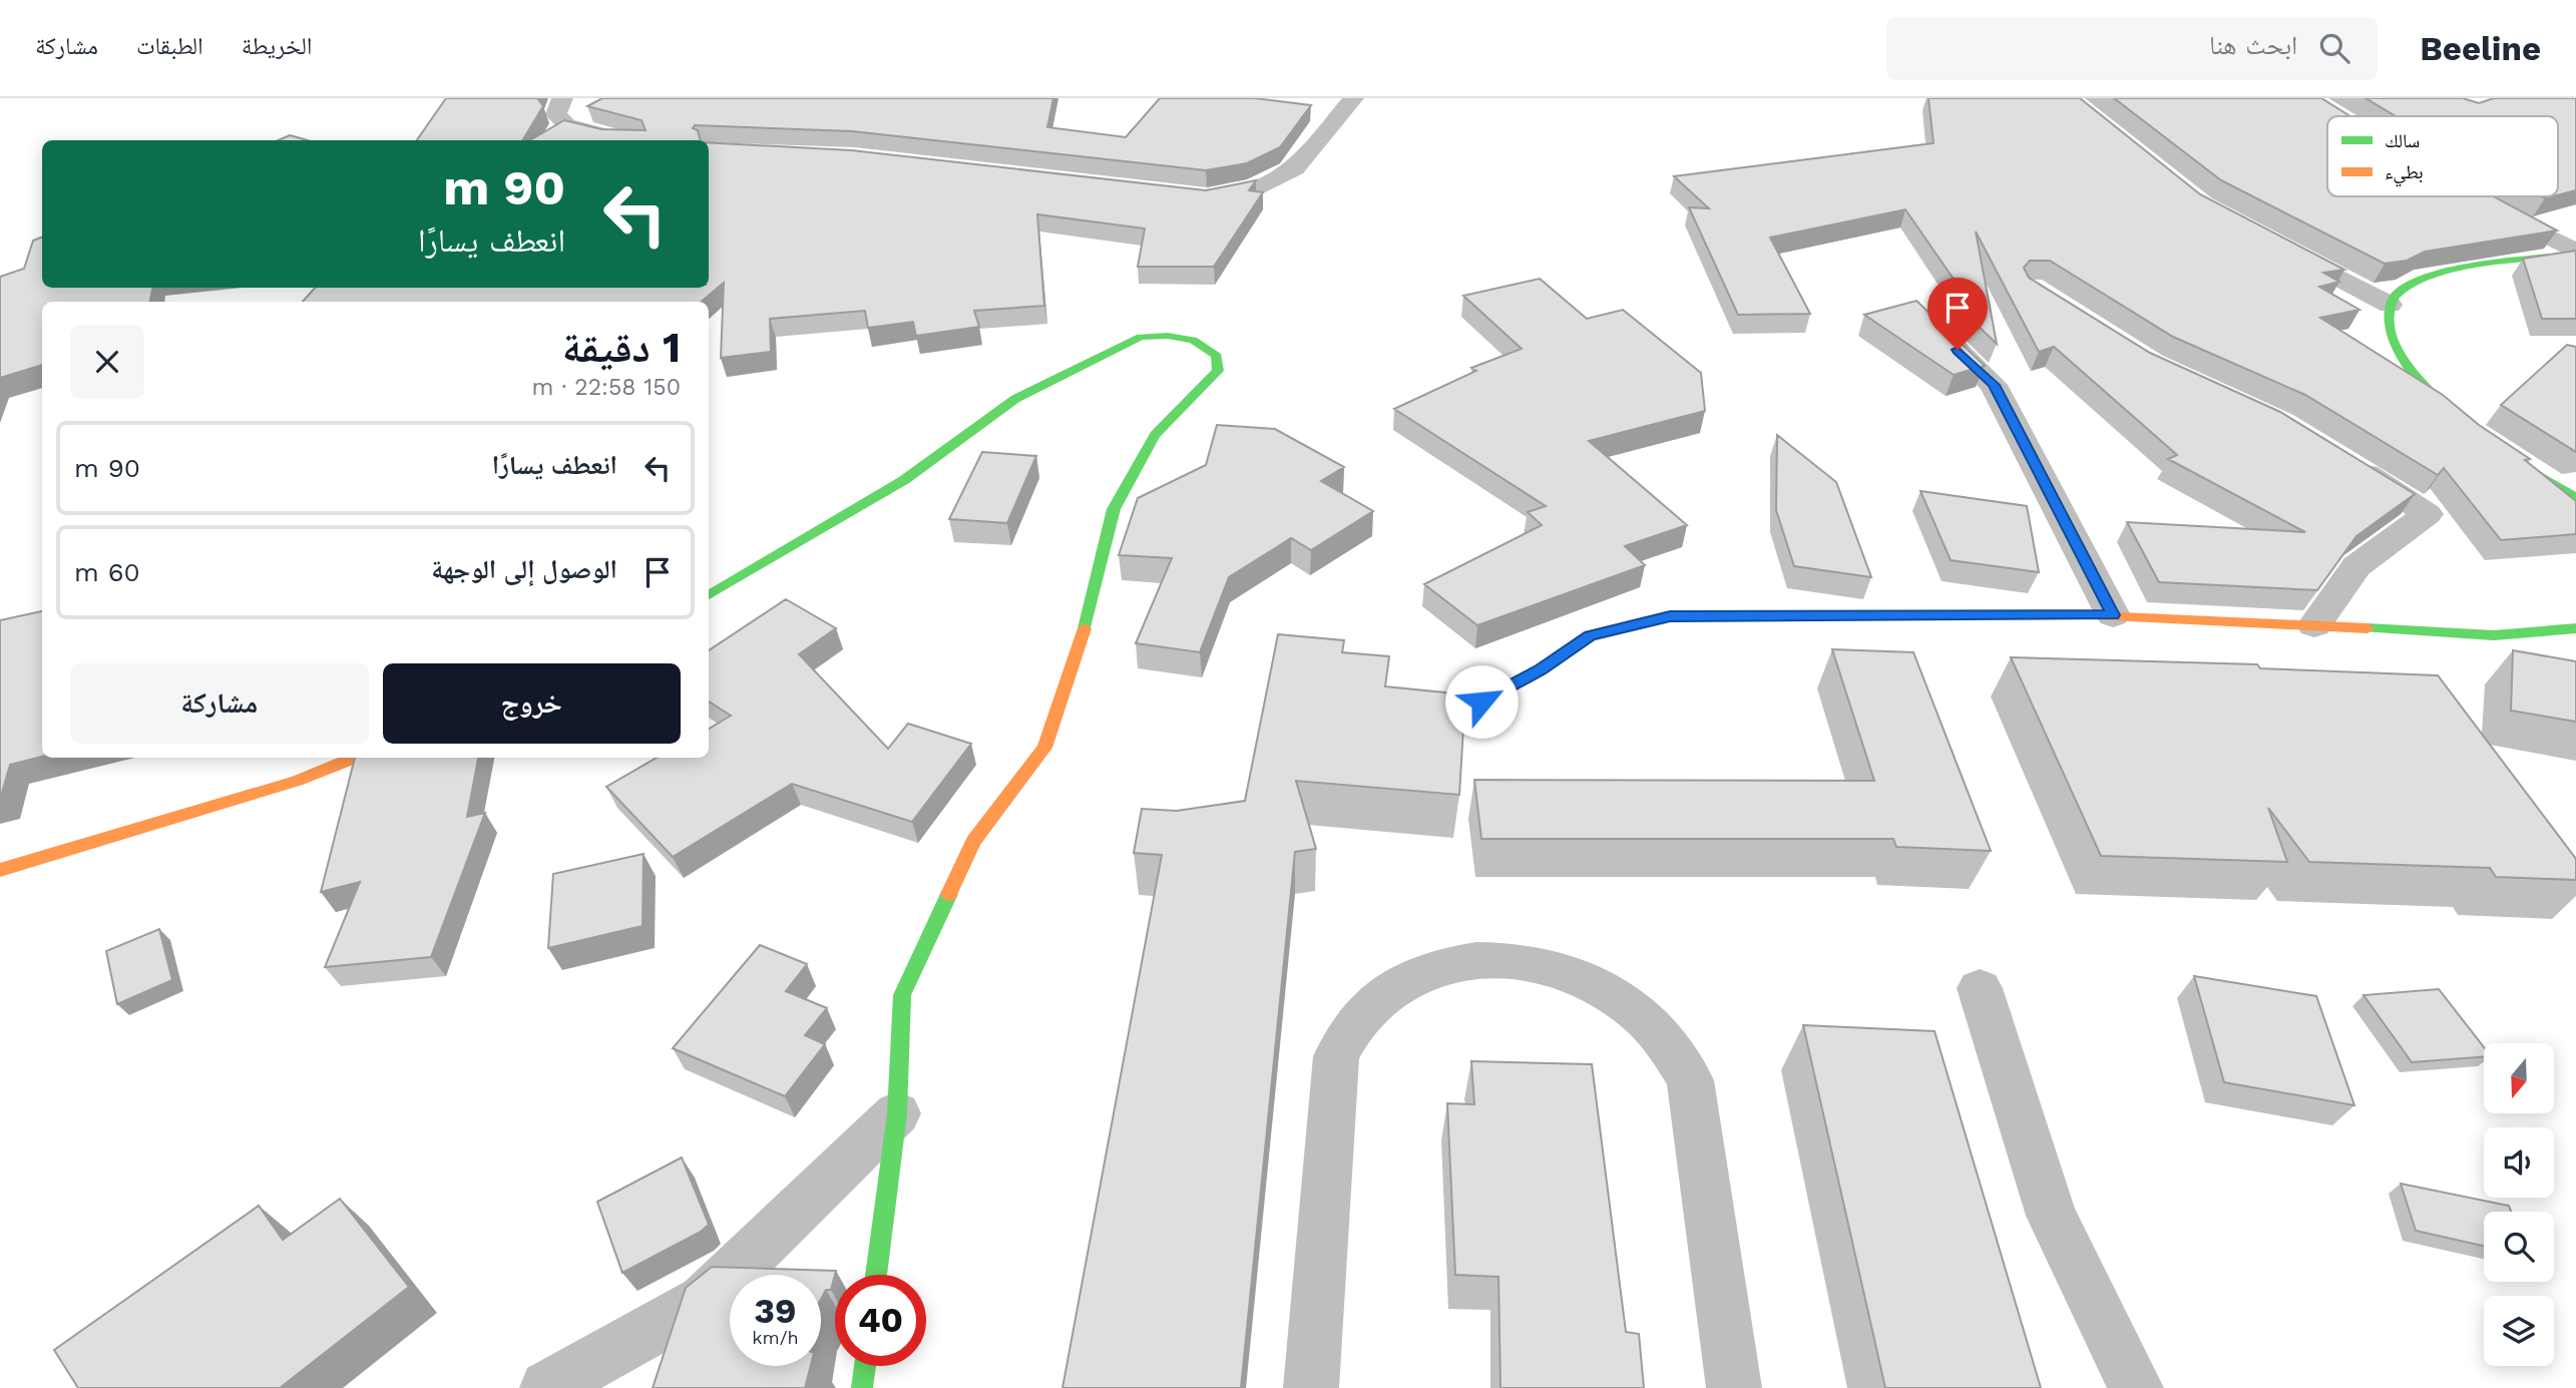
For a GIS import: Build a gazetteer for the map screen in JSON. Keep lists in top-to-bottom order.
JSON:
{
  "legend": ["سالك", "بطيء"],
  "north": "bottom",
  "page": {
    "header": "Beeline",
    "search": "ابحث هنا",
    "nav": ["الخريطة", "الطبقات", "مشاركة"],
    "turn": ["90 m", "انعطف يسارًا"],
    "heading": ["1 دقيقة", "150 m · 22:58"],
    "list": [
      {
        "name": "انعطف يسارًا",
        "value": "90 m"
      },
      {
        "name": "الوصول إلى الوجهة",
        "value": "60 m"
      }
    ],
    "buttons": ["خروج", "مشاركة"],
    "speed": "39 km/h",
    "limit": "40"
  }
}
